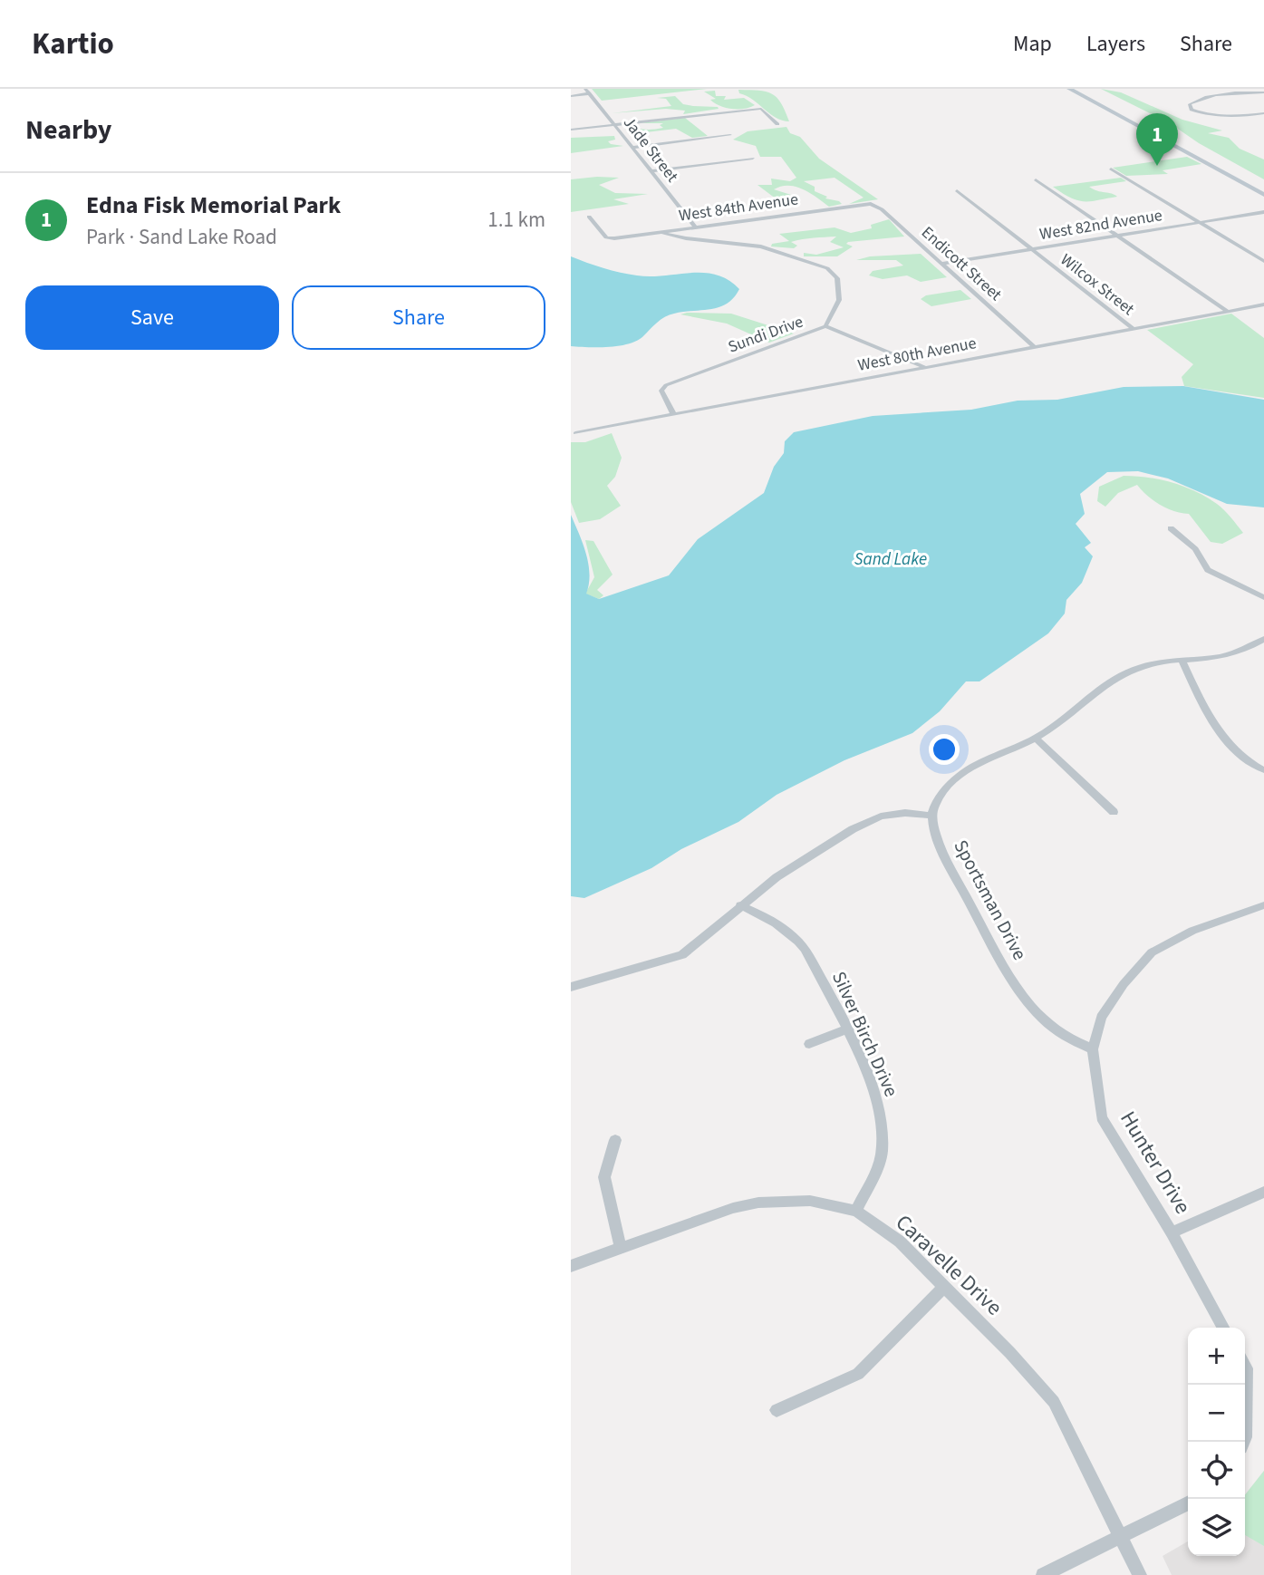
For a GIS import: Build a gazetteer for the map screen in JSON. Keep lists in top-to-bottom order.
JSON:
{
  "streets": {
    "street": [
      "Jade Street",
      "West 84th Avenue",
      "West 82nd Avenue",
      "Endicott Street",
      "Wilcox Street",
      "Sundi Drive",
      "West 80th Avenue",
      "Sportsman Drive",
      "Silver Birch Drive",
      "Hunter Drive",
      "Caravelle Drive"
    ]
  },
  "crossings": [
    ["Jade Street", "West 84th Avenue"],
    ["West 84th Avenue", "Endicott Street"],
    ["West 84th Avenue", "Sundi Drive"],
    ["West 82nd Avenue", "Endicott Street"],
    ["West 82nd Avenue", "Wilcox Street"],
    ["Endicott Street", "West 80th Avenue"],
    ["Wilcox Street", "West 80th Avenue"],
    ["Sundi Drive", "West 80th Avenue"],
    ["Sportsman Drive", "Hunter Drive"],
    ["Silver Birch Drive", "Caravelle Drive"]
  ],
  "water": ["Sand Lake"],
  "page": {
    "header": "Kartio",
    "nav": ["Map", "Layers", "Share"],
    "heading": "Nearby",
    "pins": "1",
    "list": [
      {
        "mark": "1",
        "name": "Edna Fisk Memorial Park",
        "note": "Park · Sand Lake Road",
        "value": "1.1 km"
      }
    ],
    "buttons": ["Save", "Share"],
    "map_buttons": ["+", "−"]
  }
}
